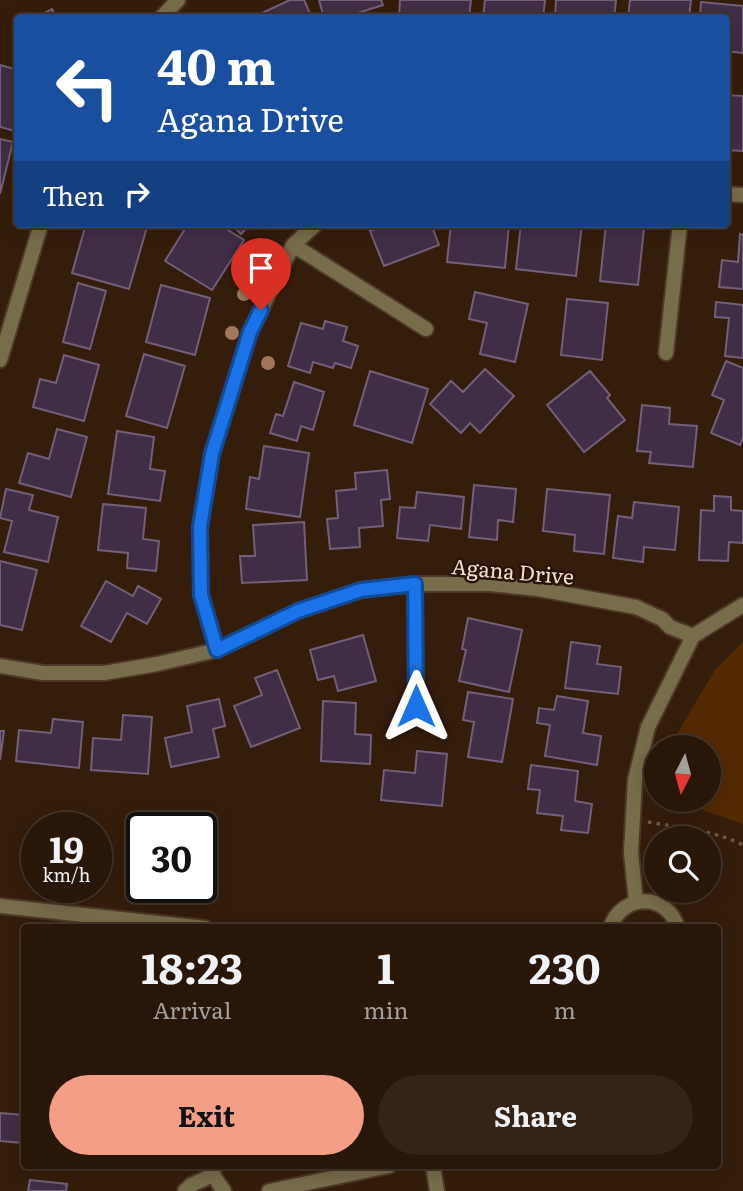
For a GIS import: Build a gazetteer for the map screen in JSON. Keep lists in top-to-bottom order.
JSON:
{
  "streets": {
    "street": ["Agana Drive"]
  },
  "north": "bottom",
  "page": {
    "turn": ["40 m", "Agana Drive"],
    "then": "Then",
    "speed": "19 km/h",
    "limit": "30",
    "eta": [
      "18:23",
      "Arrival",
      "1",
      "min",
      "230",
      "m"
    ],
    "buttons": ["Exit", "Share"]
  }
}
